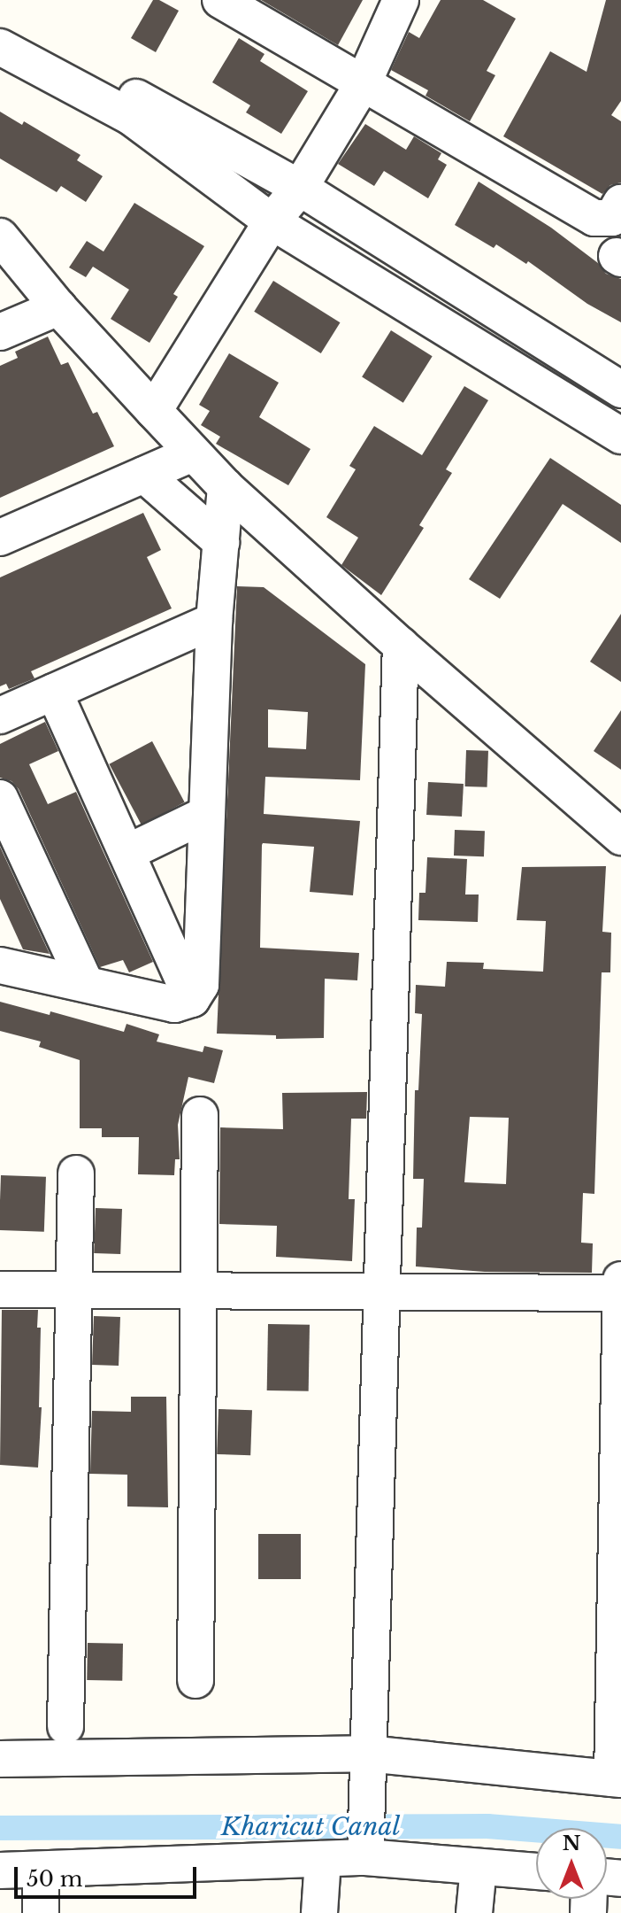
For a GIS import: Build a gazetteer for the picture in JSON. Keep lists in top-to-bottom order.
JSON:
{
  "water": ["Kharicut Canal"],
  "scale_bar": "50 m",
  "north": "top"
}
